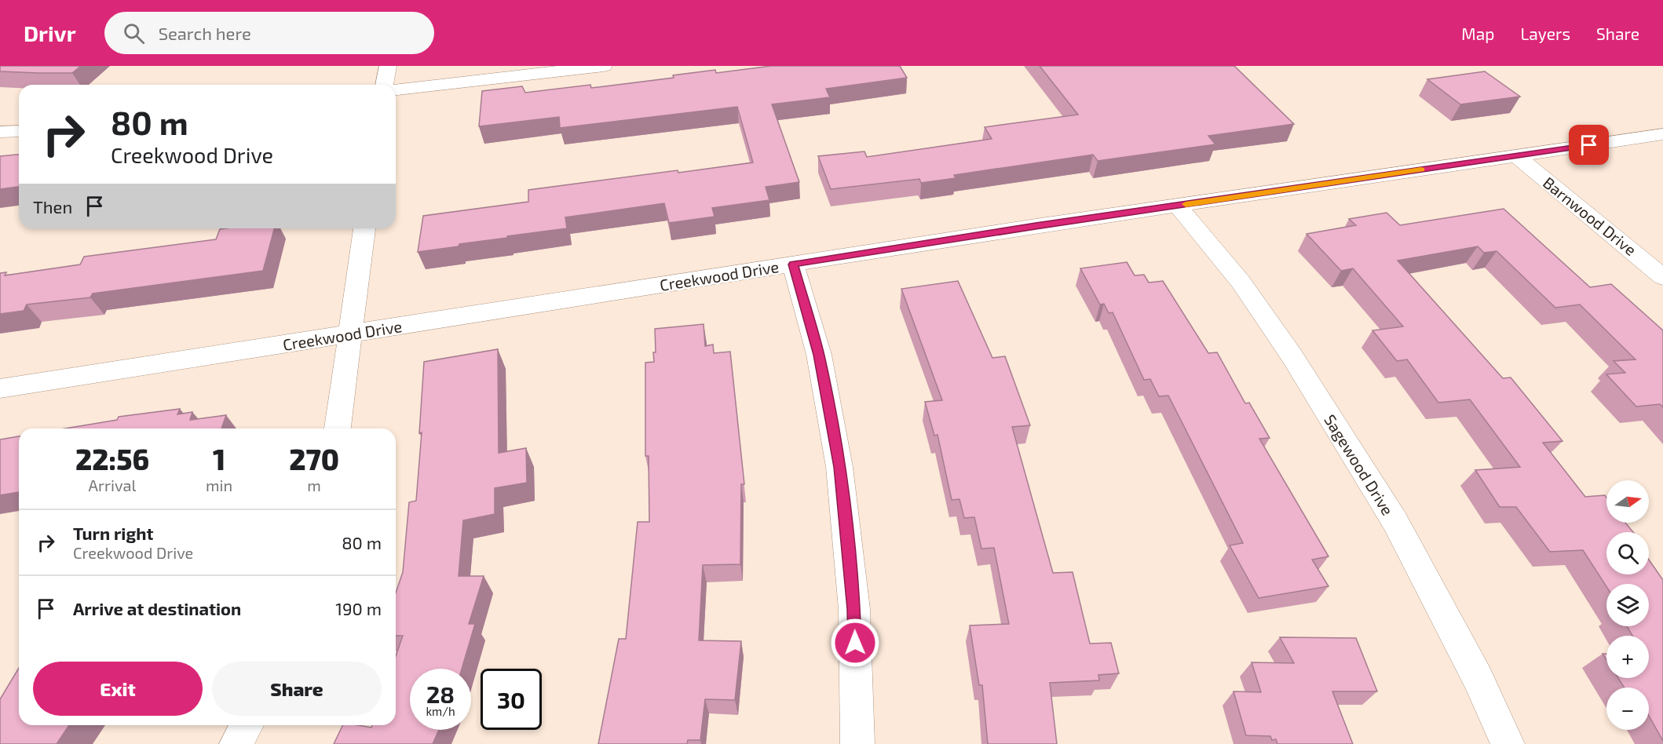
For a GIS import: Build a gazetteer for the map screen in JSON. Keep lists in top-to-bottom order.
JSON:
{
  "streets": {
    "street": ["Barnwood Drive", "Creekwood Drive", "Sagewood Drive"]
  },
  "crossings": [
    ["Barnwood Drive", "Creekwood Drive"],
    ["Creekwood Drive", "Sagewood Drive"]
  ],
  "north": "right",
  "page": {
    "header": "Drivr",
    "search": "Search here",
    "nav": ["Map", "Layers", "Share"],
    "turn": ["80 m", "Creekwood Drive"],
    "then": "Then",
    "eta": [
      "22:56",
      "Arrival",
      "1",
      "min",
      "270",
      "m"
    ],
    "map_buttons": ["+", "−"],
    "list": [
      {
        "name": "Turn right",
        "note": "Creekwood Drive",
        "value": "80 m"
      },
      {
        "name": "Arrive at destination",
        "value": "190 m"
      }
    ],
    "buttons": ["Exit", "Share"],
    "speed": "28 km/h",
    "limit": "30"
  }
}
